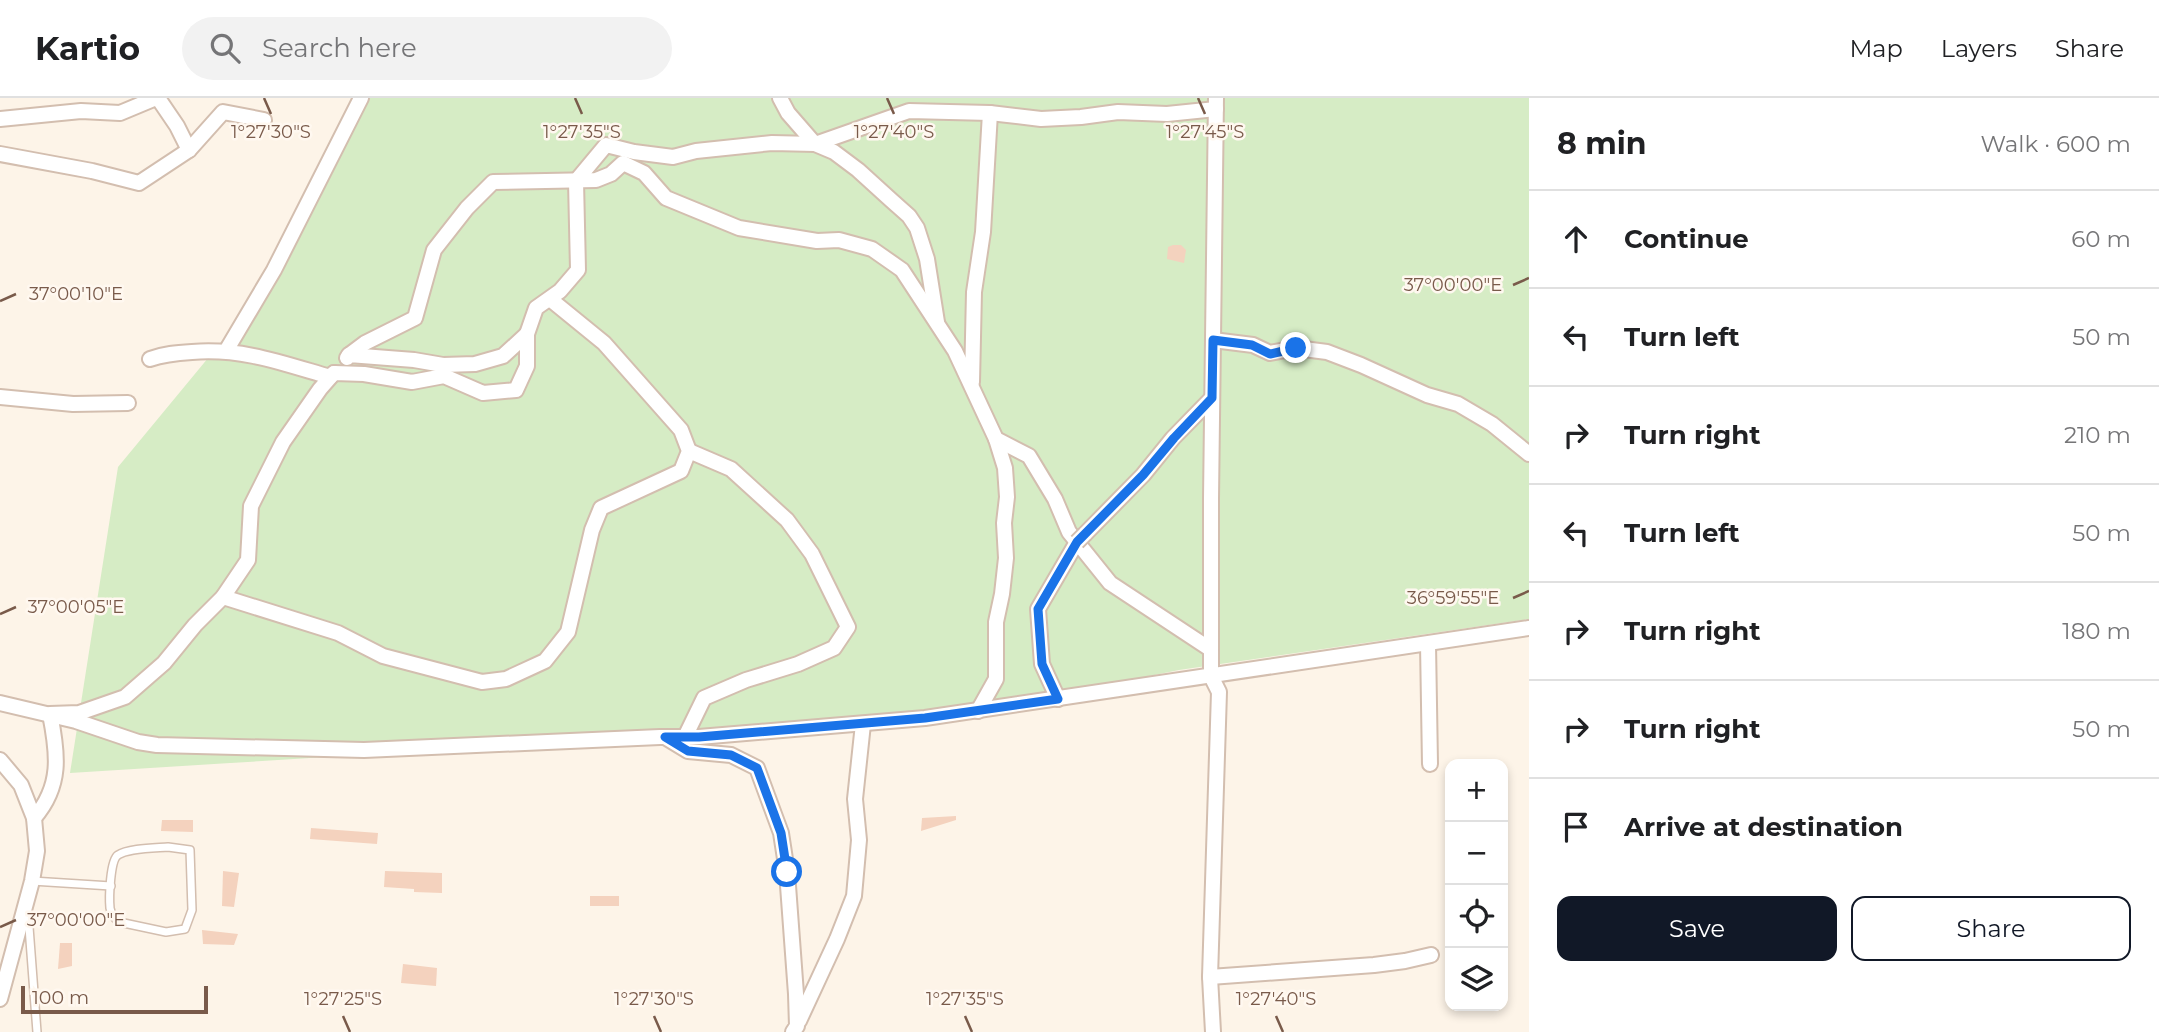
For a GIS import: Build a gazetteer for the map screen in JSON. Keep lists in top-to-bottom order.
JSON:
{
  "scale_bar": "100 m",
  "page": {
    "header": "Kartio",
    "search": "Search here",
    "nav": ["Map", "Layers", "Share"],
    "heading": ["8 min", "Walk · 600 m"],
    "list": [
      ["Continue", "60 m"],
      ["Turn left", "50 m"],
      ["Turn right", "210 m"],
      ["Turn left", "50 m"],
      ["Turn right", "180 m"],
      ["Turn right", "50 m"],
      "Arrive at destination"
    ],
    "map_buttons": ["+", "−"],
    "buttons": ["Save", "Share"],
    "scale": "100 m"
  },
  "coordinates": [
    "1°27'30\"S",
    "1°27'35\"S",
    "1°27'40\"S",
    "1°27'45\"S",
    "37°00'00\"E",
    "37°00'10\"E",
    "36°59'55\"E",
    "37°00'05\"E",
    "1°27'25\"S"
  ]
}
